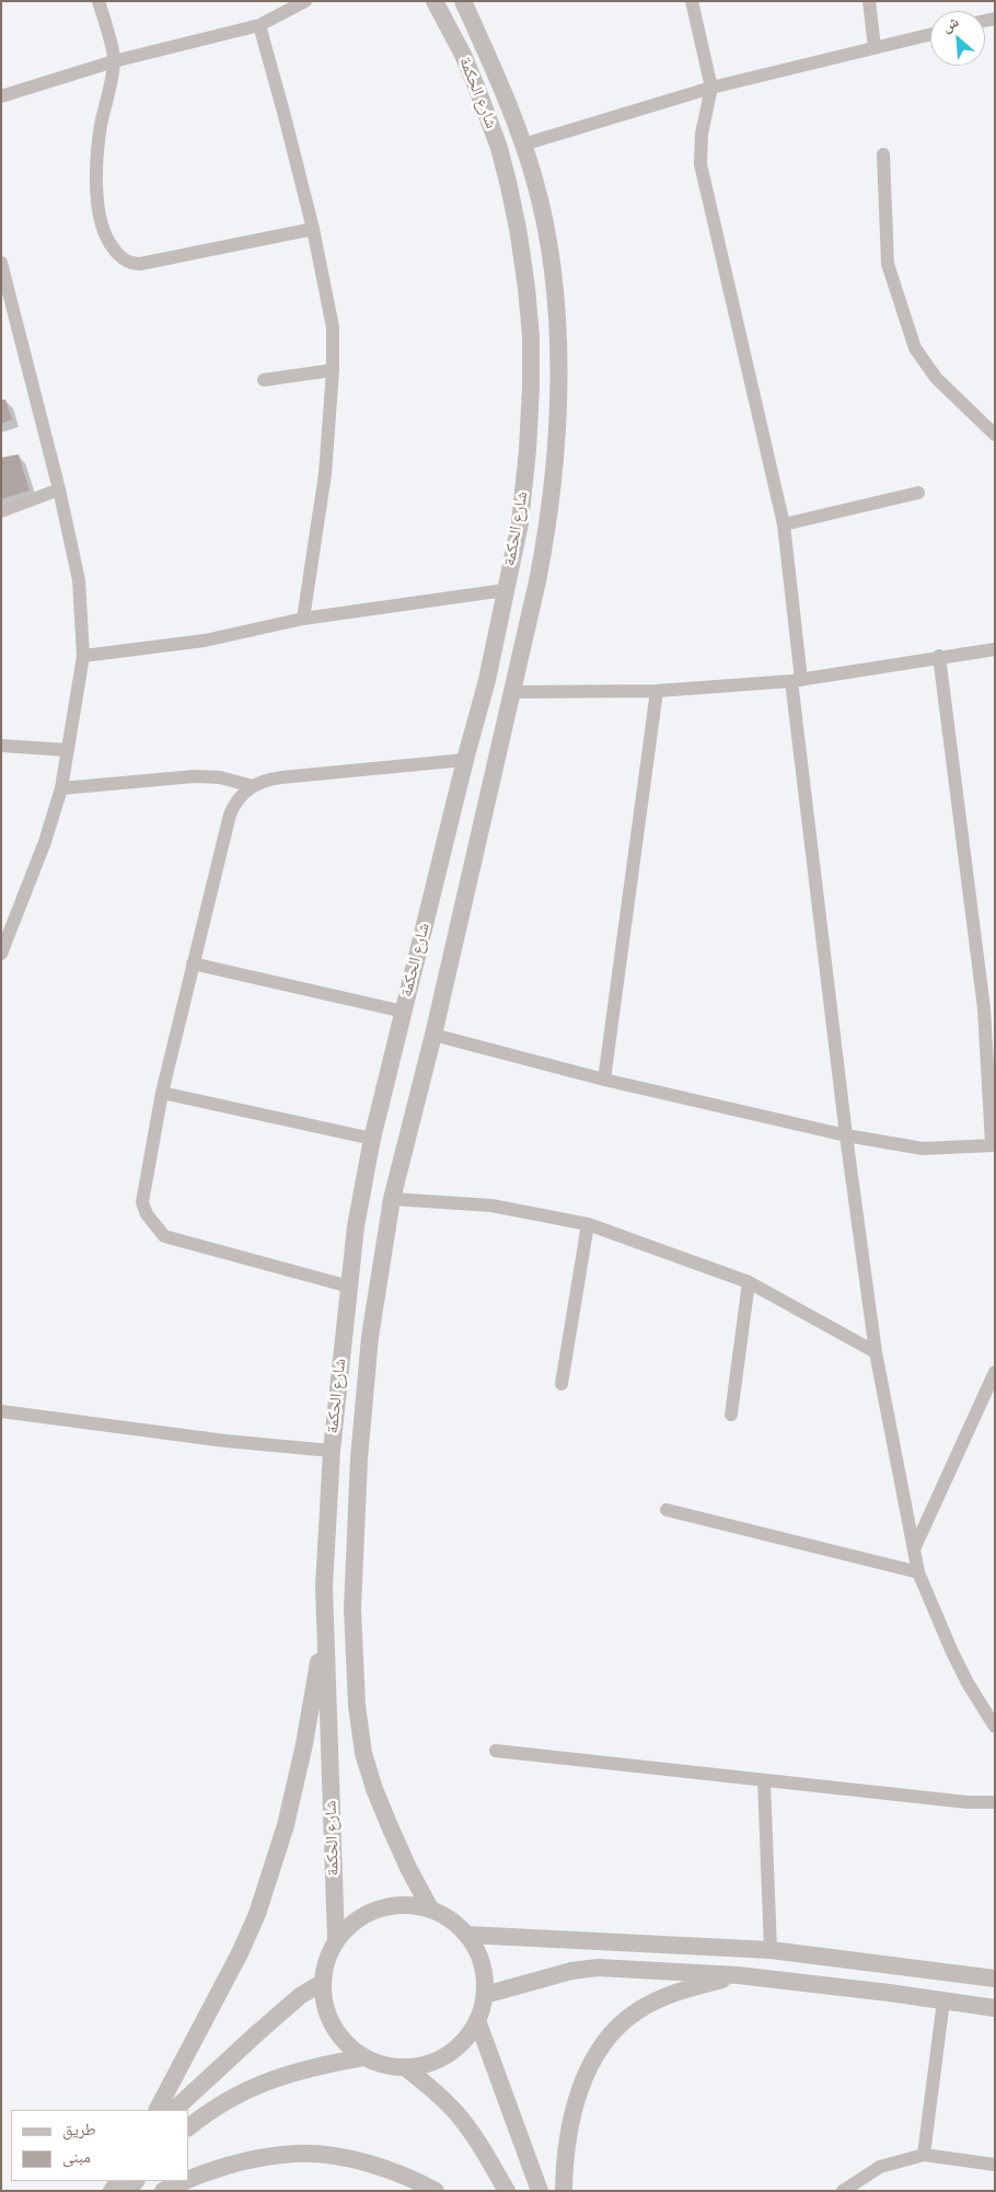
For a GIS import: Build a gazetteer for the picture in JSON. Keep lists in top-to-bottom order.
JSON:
{
  "streets": {
    "street": ["شارع الحكمة"]
  },
  "legend": ["طريق", "مبنى"],
  "north": "top left"
}
